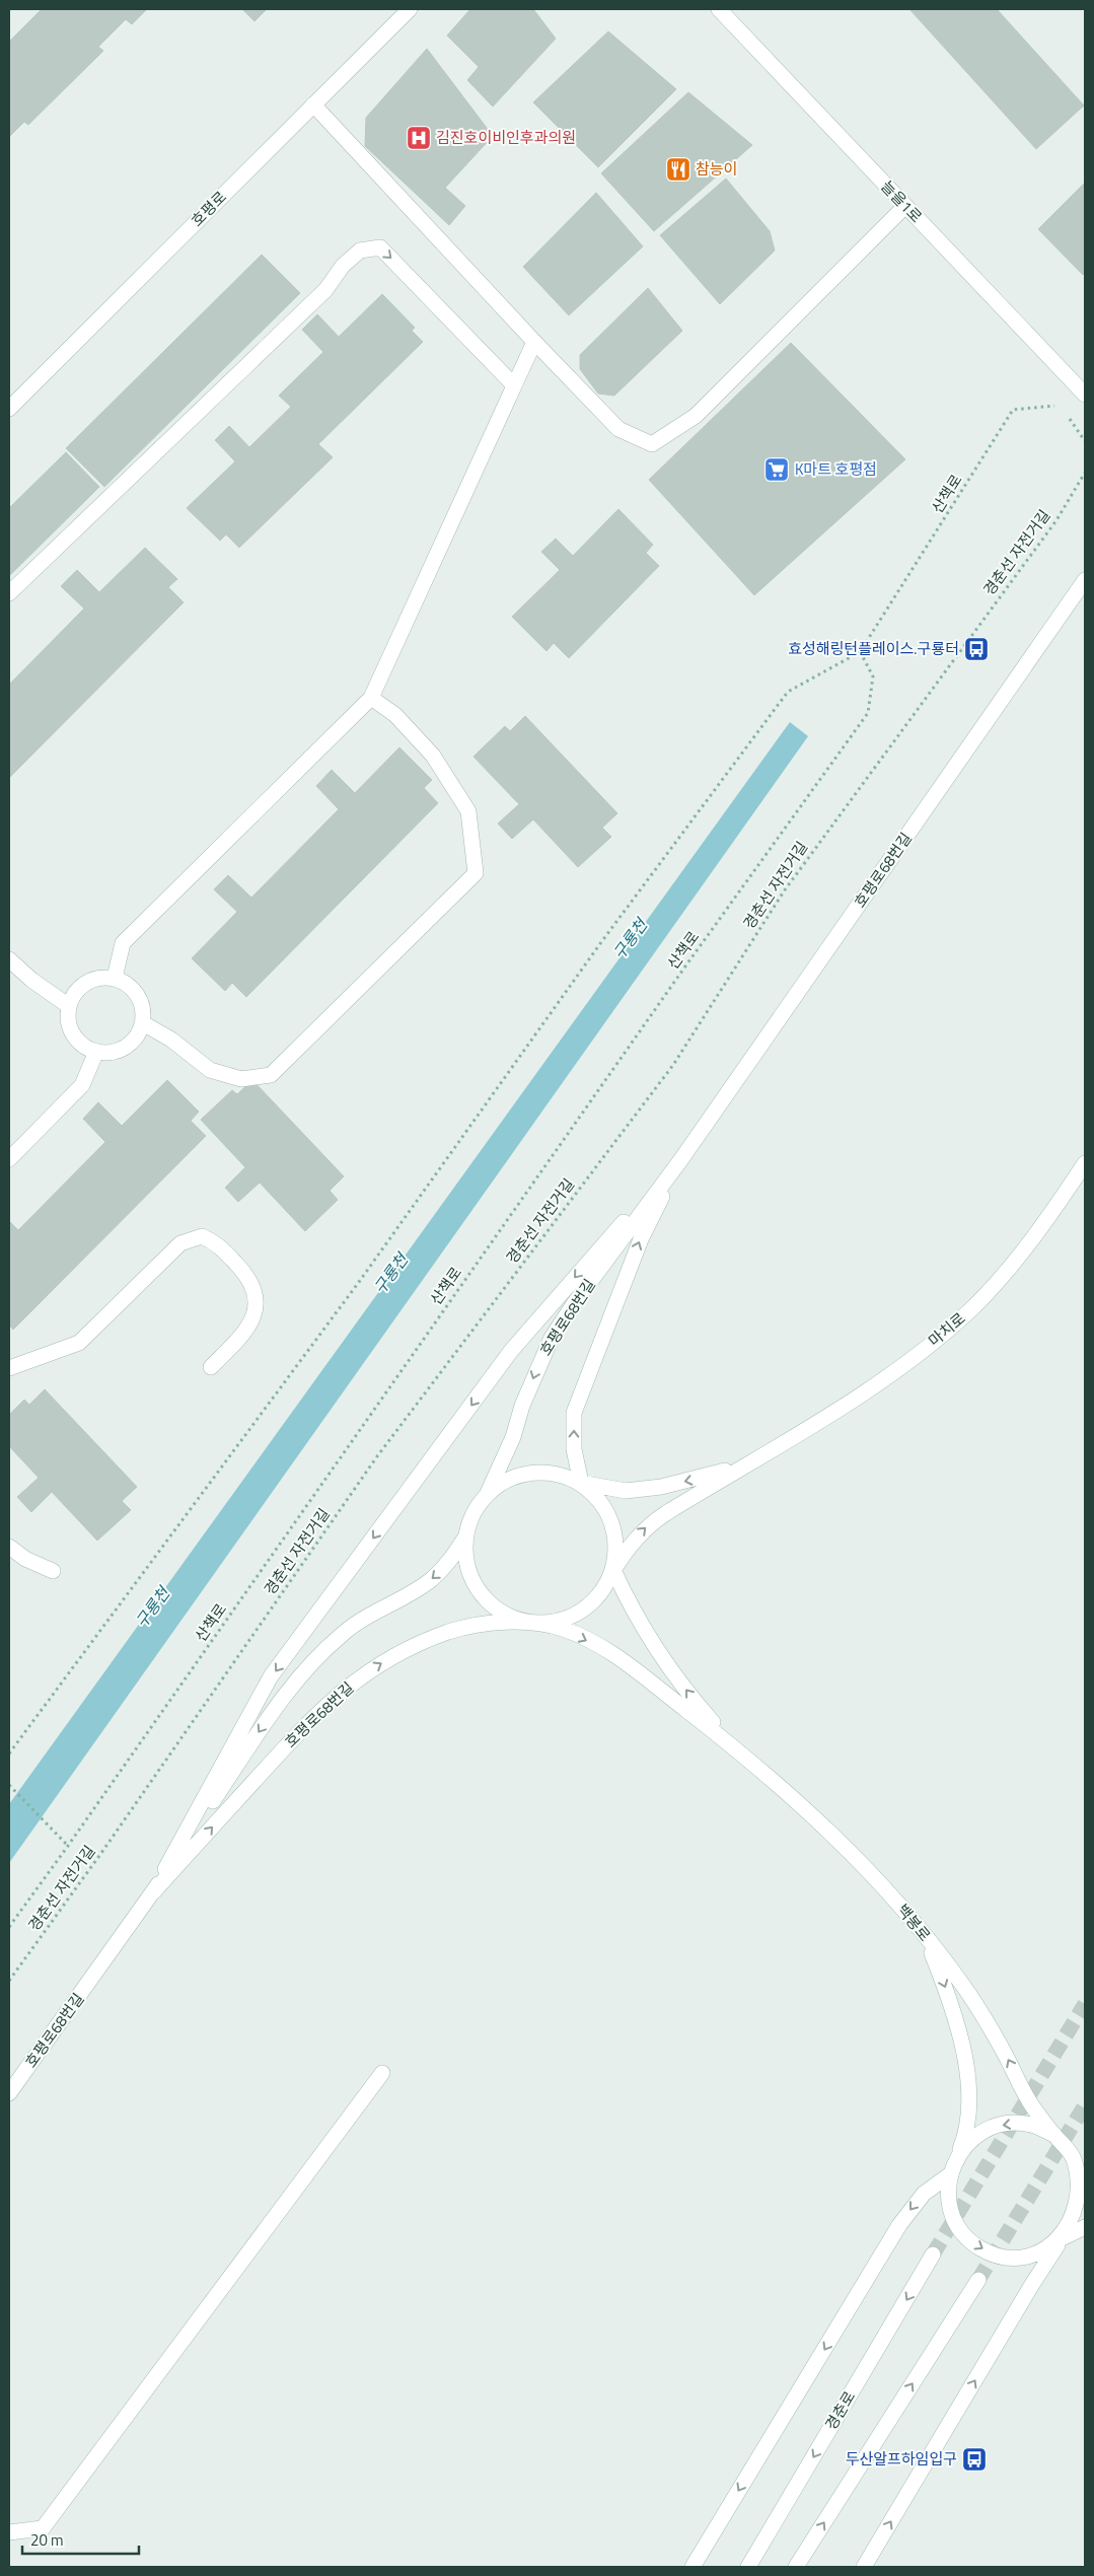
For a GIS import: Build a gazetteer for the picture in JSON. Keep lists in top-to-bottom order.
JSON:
{
  "streets": {
    "street": [
      "늘을1로",
      "호평로",
      "호평로68번길",
      "마치로",
      "백봉로",
      "경춘로"
    ],
    "path": ["산책로", "경춘선 자전거길"]
  },
  "crossings": [
    ["늘을1로", "산책로"],
    ["호평로68번길", "마치로"]
  ],
  "one_way": ["백봉로"],
  "water": ["구룡천"],
  "places": {
    "hospital": ["김진호이비인후과의원"],
    "restaurant": ["참능이"],
    "supermarket": ["K마트 호평점"],
    "bus stop": ["효성해링턴플레이스.구룡터", "두산알프하임입구"]
  },
  "scale_bar": "20 m"
}
